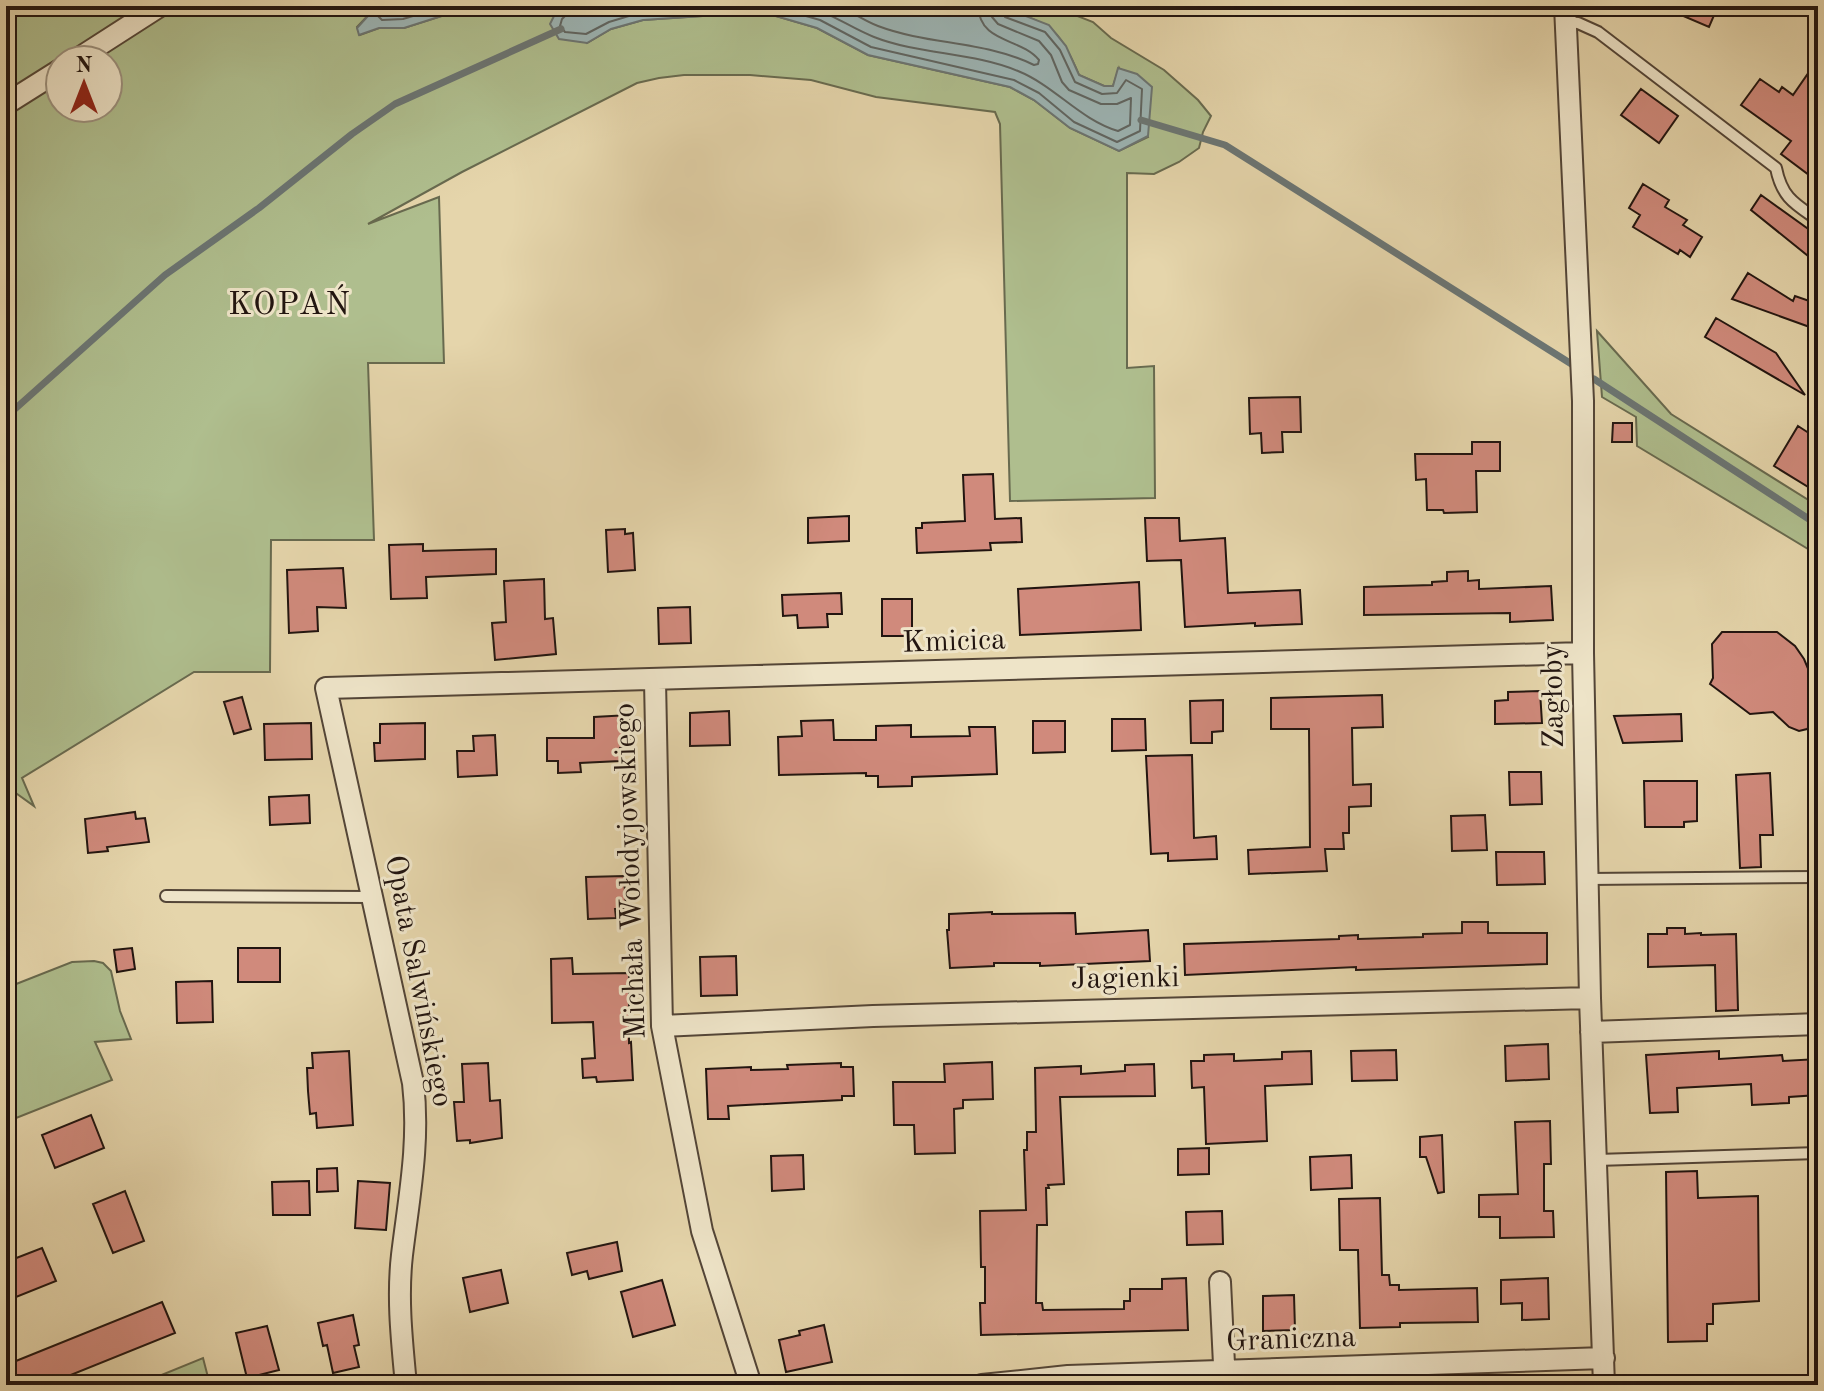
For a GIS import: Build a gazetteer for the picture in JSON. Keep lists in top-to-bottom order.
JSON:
{
  "streets": {
    "street": [
      "Kmicica",
      "Zagłoby",
      "Michała Wołodyjowskiego",
      "Jagienki",
      "Opata Salwińskiego",
      "Graniczna"
    ]
  },
  "crossings": [
    ["Kmicica", "Zagłoby"],
    ["Kmicica", "Michała Wołodyjowskiego"],
    ["Kmicica", "Opata Salwińskiego"],
    ["Zagłoby", "Jagienki"],
    ["Zagłoby", "Graniczna"],
    ["Michała Wołodyjowskiego", "Jagienki"]
  ],
  "districts": ["KOPAŃ"],
  "north": "top"
}
